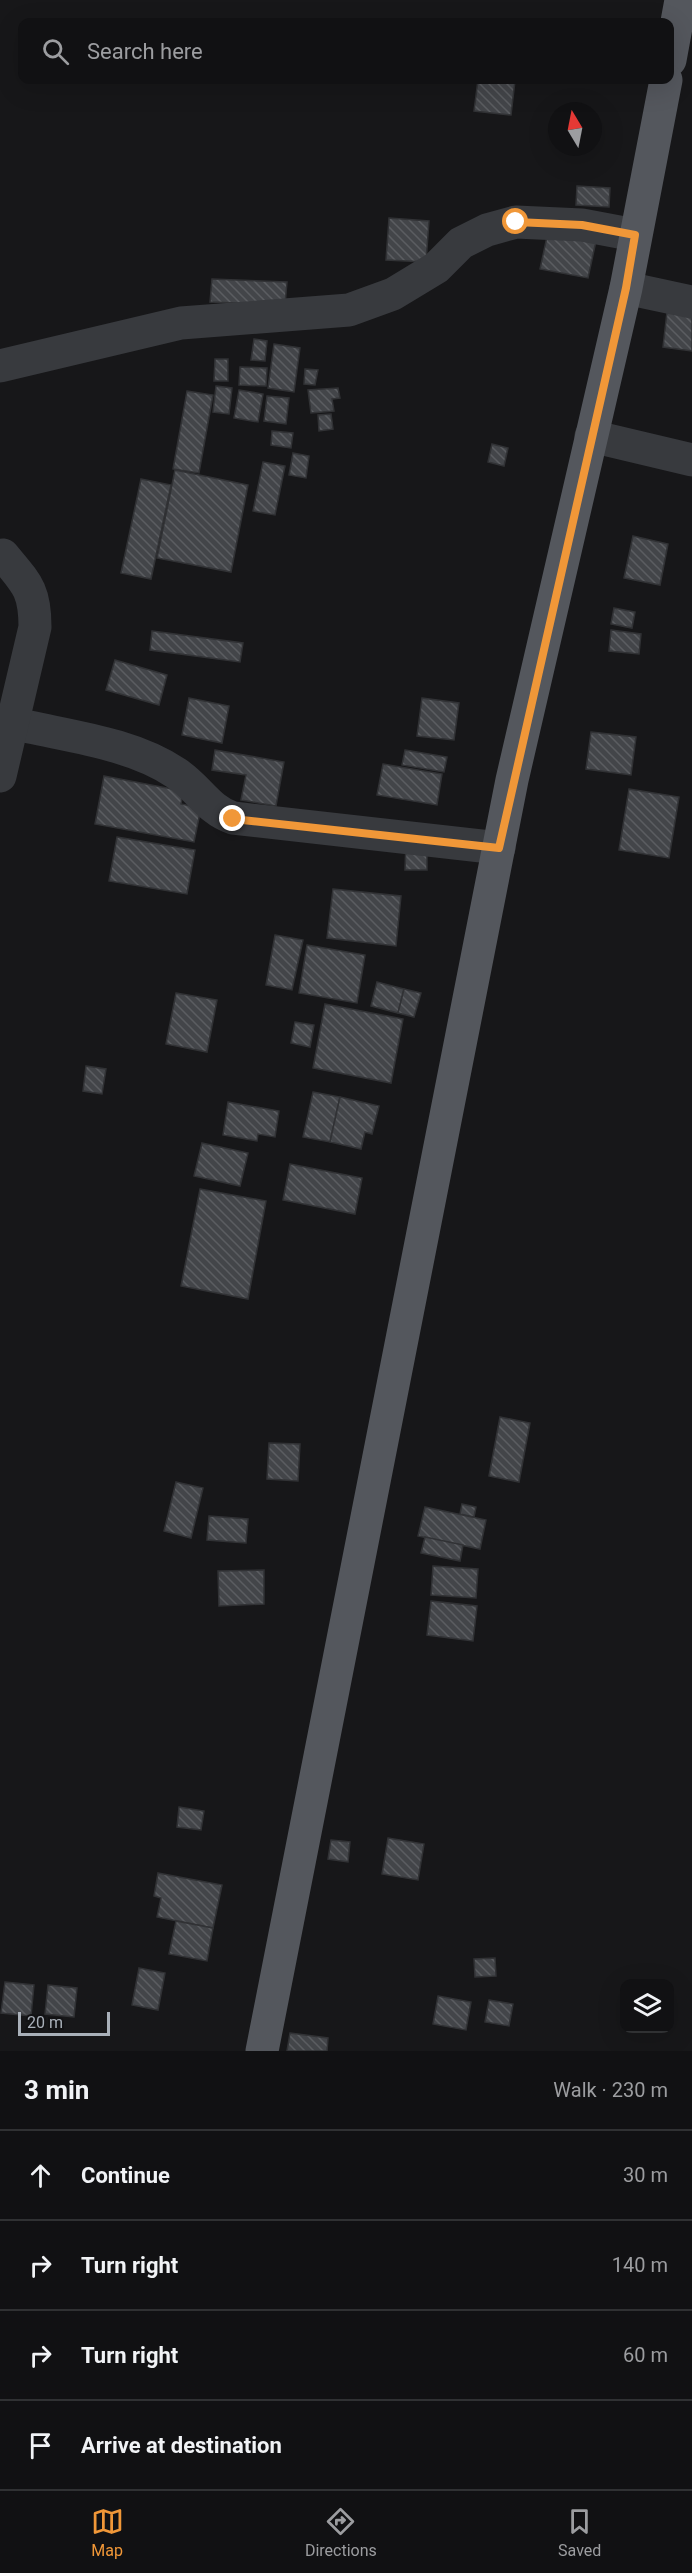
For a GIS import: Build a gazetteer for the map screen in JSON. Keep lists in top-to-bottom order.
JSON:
{
  "scale_bar": "20 m",
  "north": "top",
  "page": {
    "search": "Search here",
    "scale": "20 m",
    "heading": ["3 min", "Walk · 230 m"],
    "list": [
      ["Continue", "30 m"],
      ["Turn right", "140 m"],
      ["Turn right", "60 m"],
      "Arrive at destination"
    ],
    "nav": ["Map", "Directions", "Saved"]
  }
}
